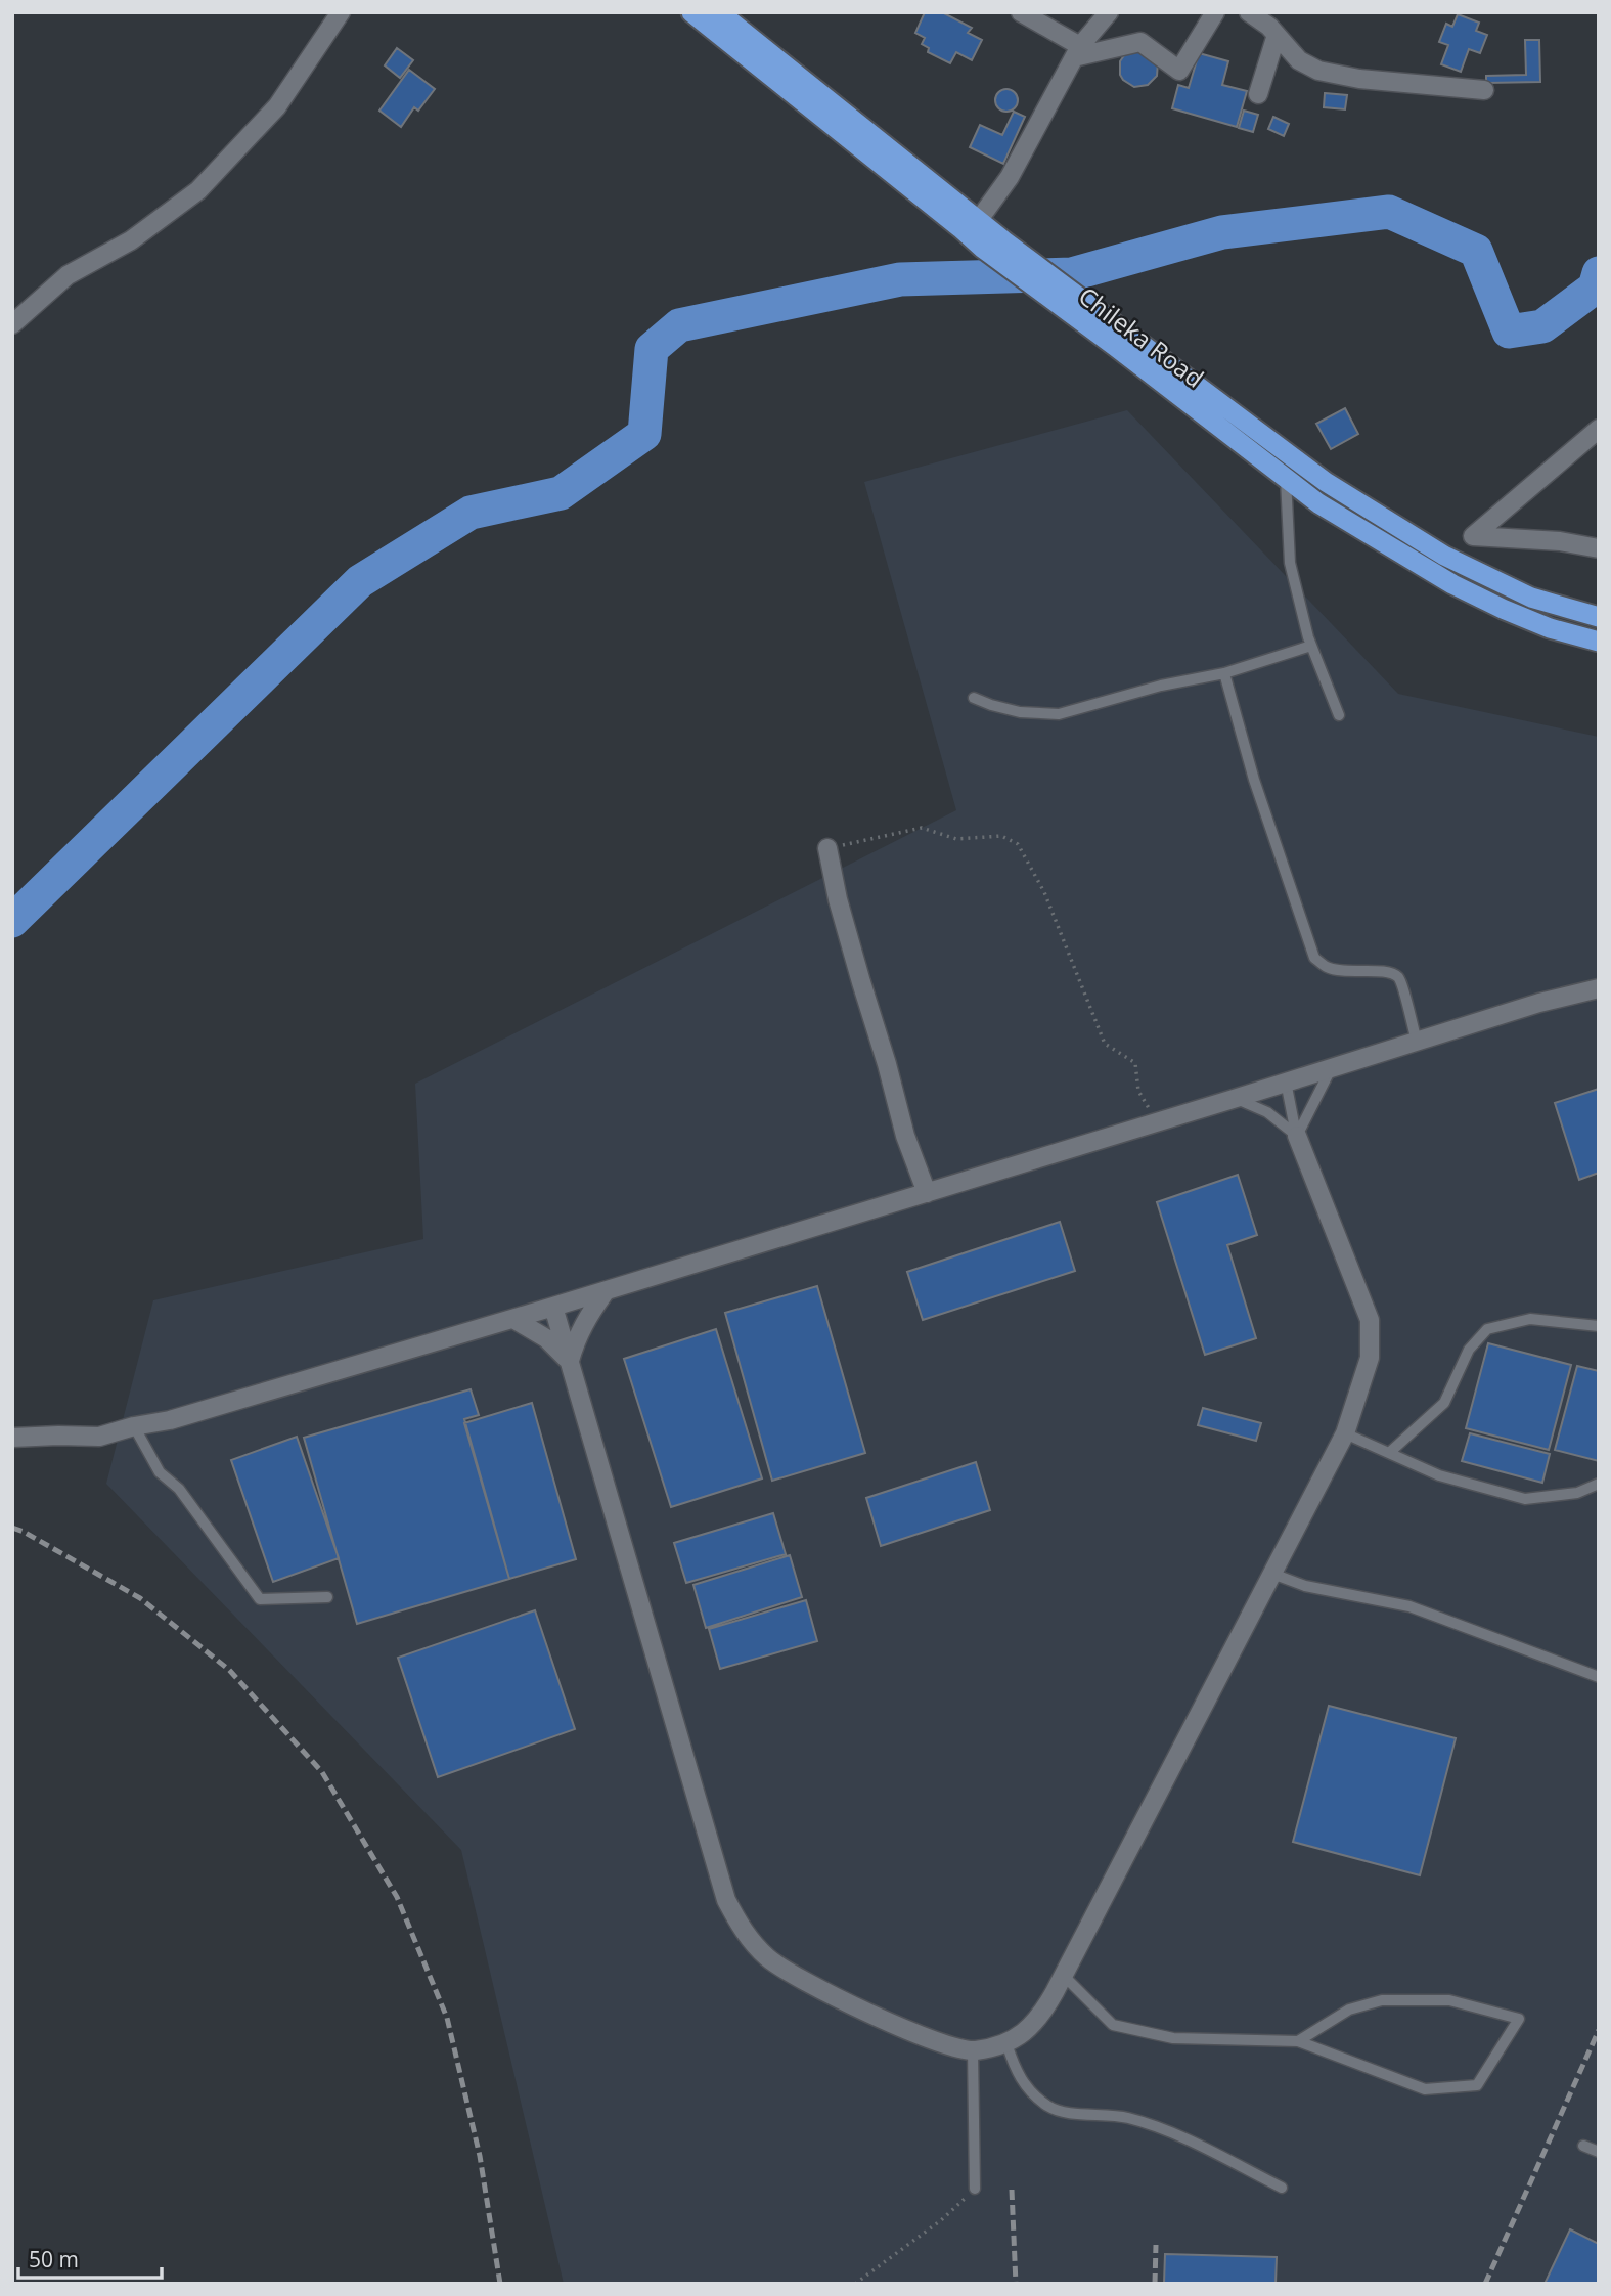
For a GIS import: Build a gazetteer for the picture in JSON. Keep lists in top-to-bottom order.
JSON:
{
  "streets": {
    "highway": ["Chileka Road"]
  },
  "scale_bar": "50 m"
}
